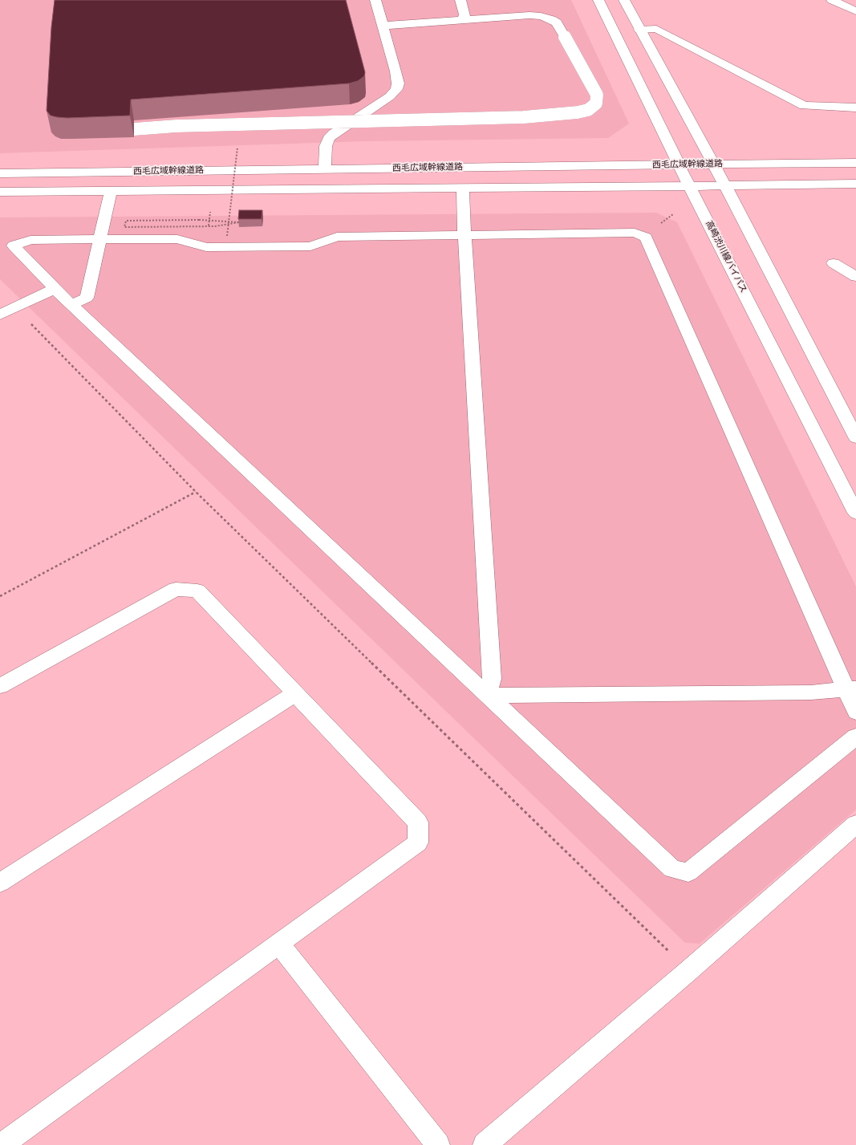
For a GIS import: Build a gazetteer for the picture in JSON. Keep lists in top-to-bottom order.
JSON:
{
  "streets": {
    "street": ["西毛広域幹線道路", "高崎渋川線バイパス"]
  },
  "crossings": [
    ["西毛広域幹線道路", "高崎渋川線バイパス"]
  ]
}
